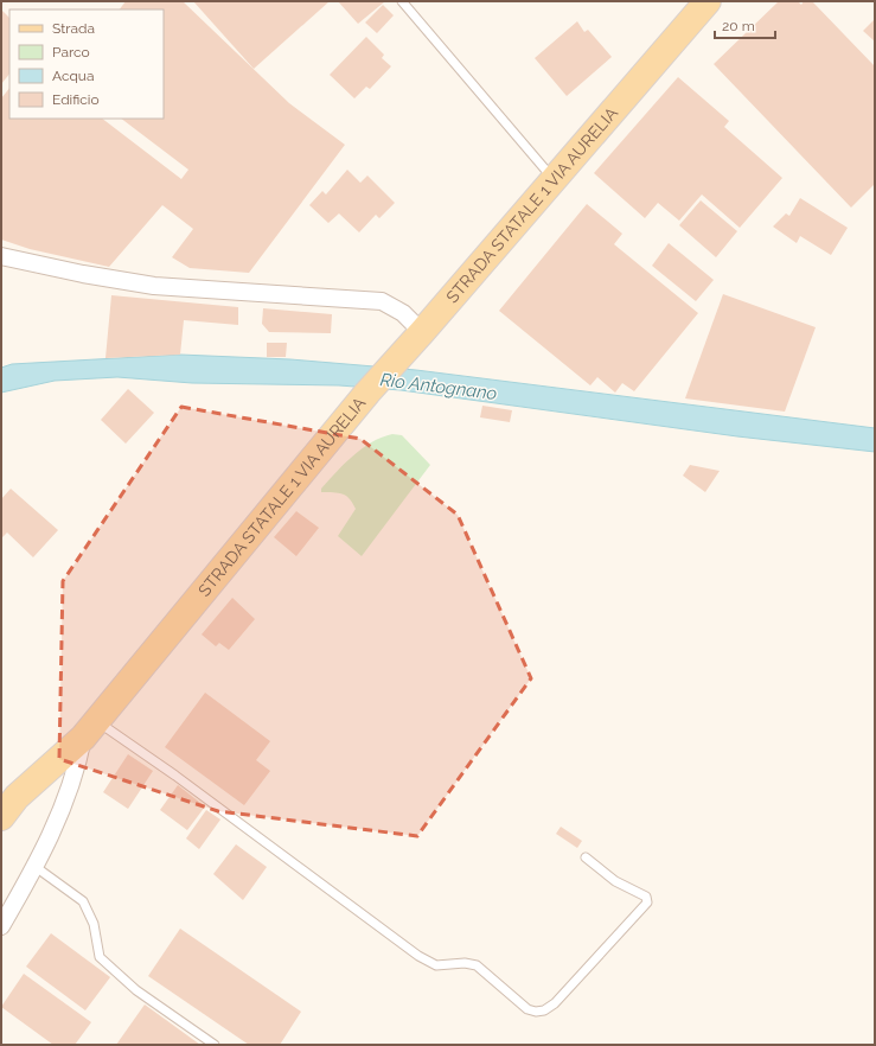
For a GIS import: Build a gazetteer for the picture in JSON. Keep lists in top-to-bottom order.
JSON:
{
  "streets": {
    "main road": ["STRADA STATALE 1 VIA AURELIA"]
  },
  "water": ["Rio Antognano"],
  "legend": [
    "Strada",
    "Parco",
    "Acqua",
    "Edificio"
  ],
  "scale_bar": "20 m"
}
